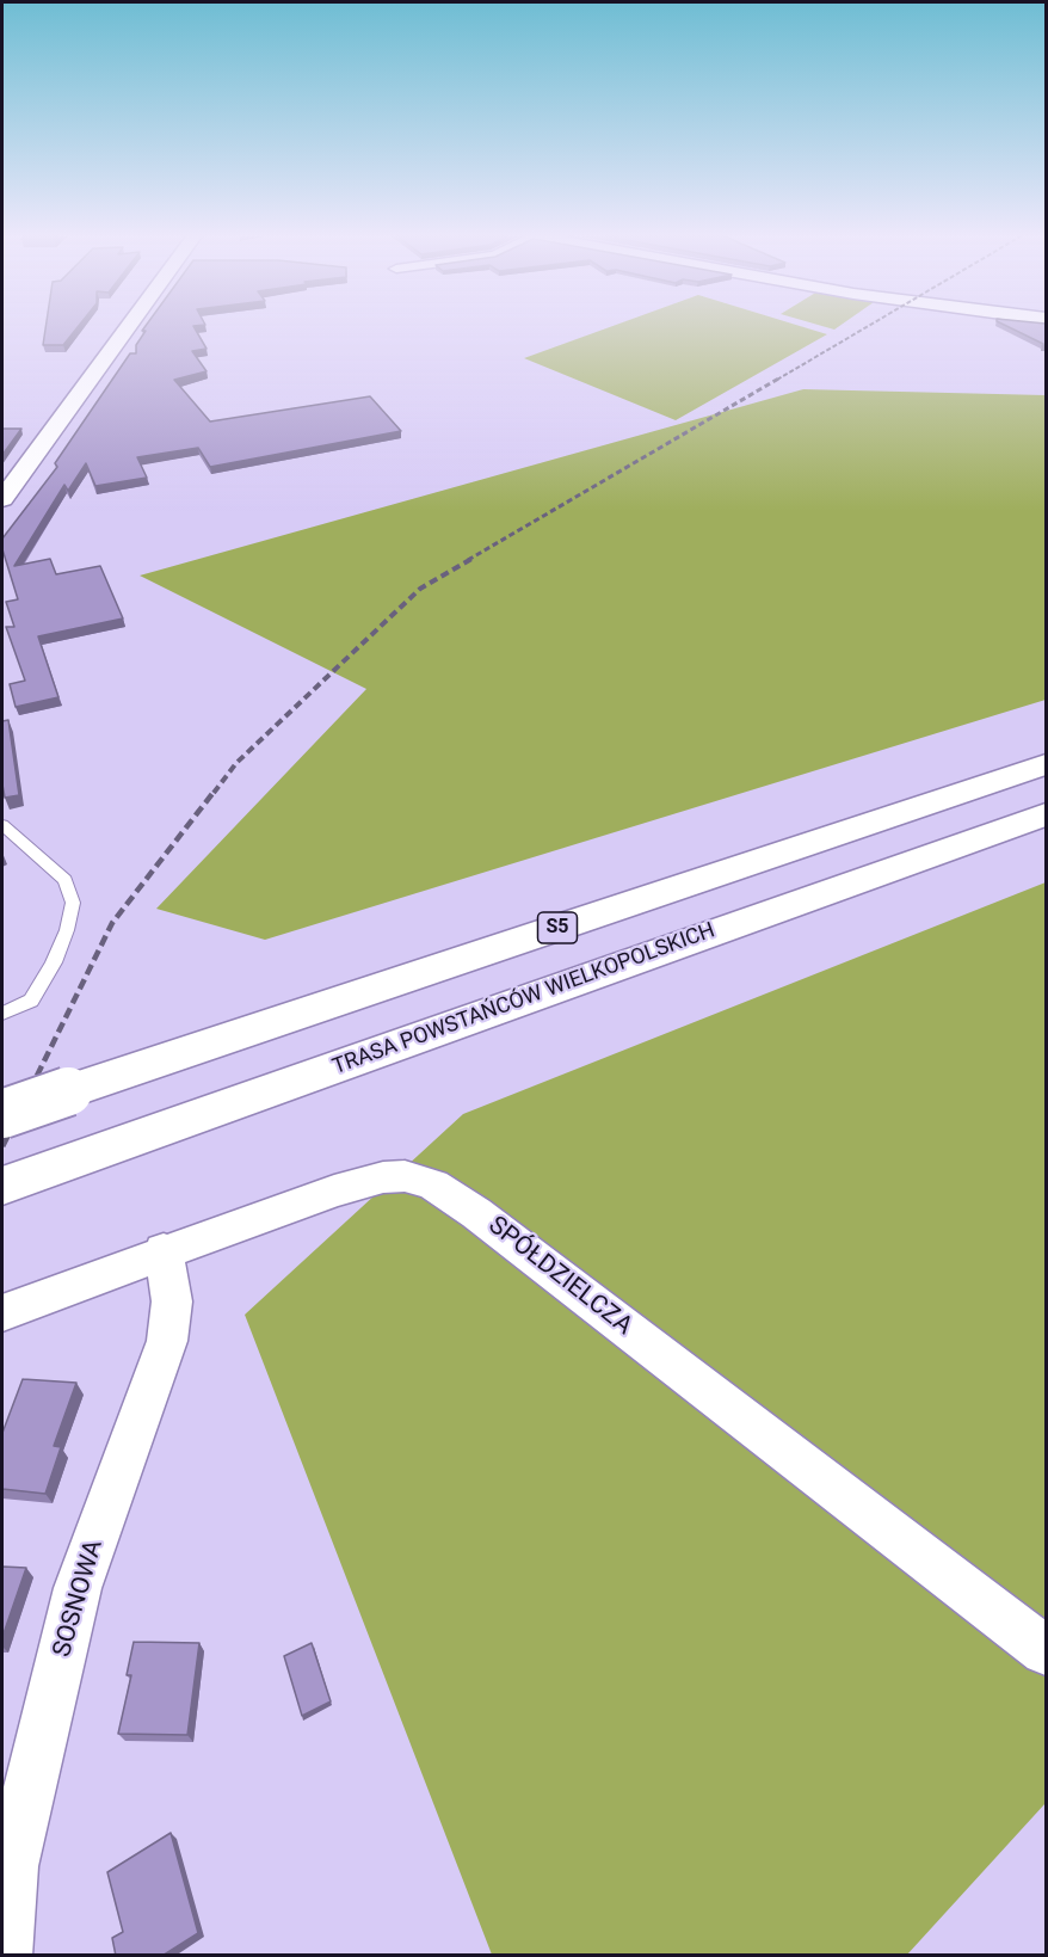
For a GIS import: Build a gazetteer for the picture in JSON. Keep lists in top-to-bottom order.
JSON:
{
  "streets": {
    "main road": ["S5", "TRASA POWSTAŃCÓW WIELKOPOLSKICH"],
    "street": ["SPÓŁDZIELCZA", "SOSNOWA"]
  },
  "crossings": [
    ["SPÓŁDZIELCZA", "SOSNOWA"]
  ]
}
